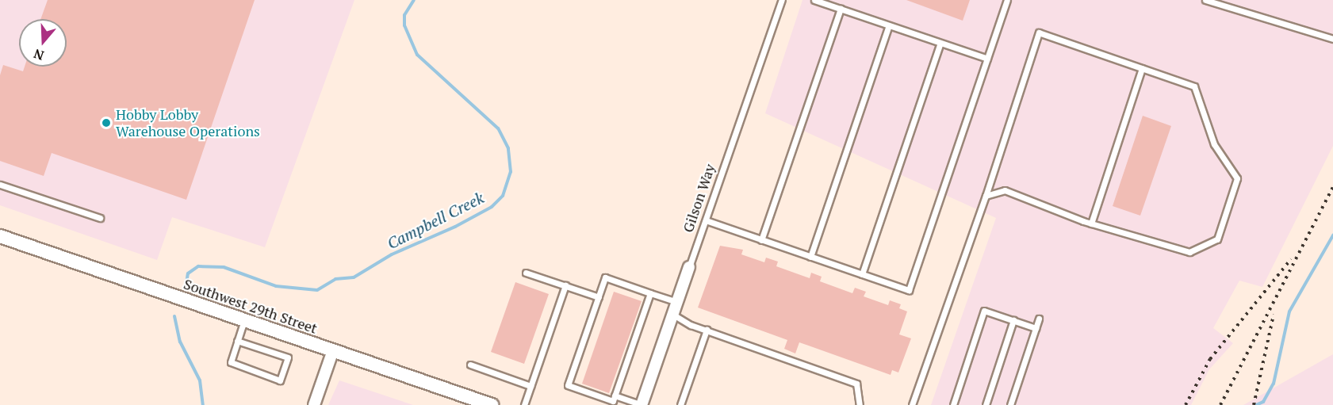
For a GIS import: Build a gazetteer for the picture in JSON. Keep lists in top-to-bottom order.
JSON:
{
  "streets": {
    "street": ["Gilson Way", "Southwest 29th Street"]
  },
  "water": ["Campbell Creek"],
  "places": ["Hobby Lobby Warehouse Operations"],
  "north": "bottom"
}
